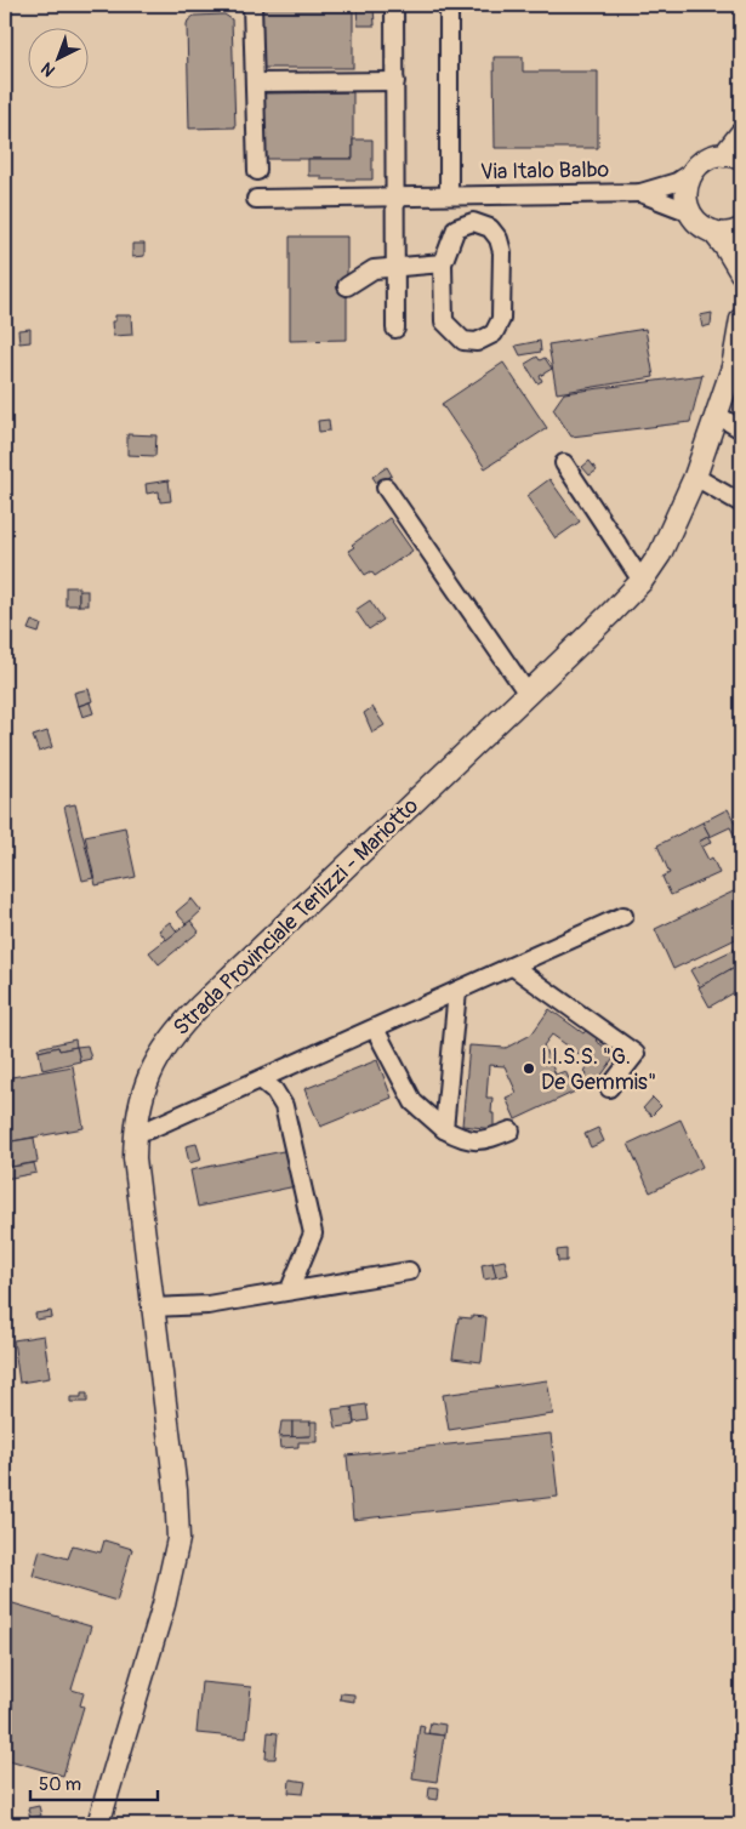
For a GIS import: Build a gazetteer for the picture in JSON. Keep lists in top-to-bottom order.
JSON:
{
  "streets": {
    "main road": ["Strada Provinciale Terlizzi - Mariotto"],
    "street": ["Via Italo Balbo"]
  },
  "places": ["I.I.S.S. \"G. De Gemmis\""],
  "scale_bar": "50 m",
  "north": "bottom left"
}
